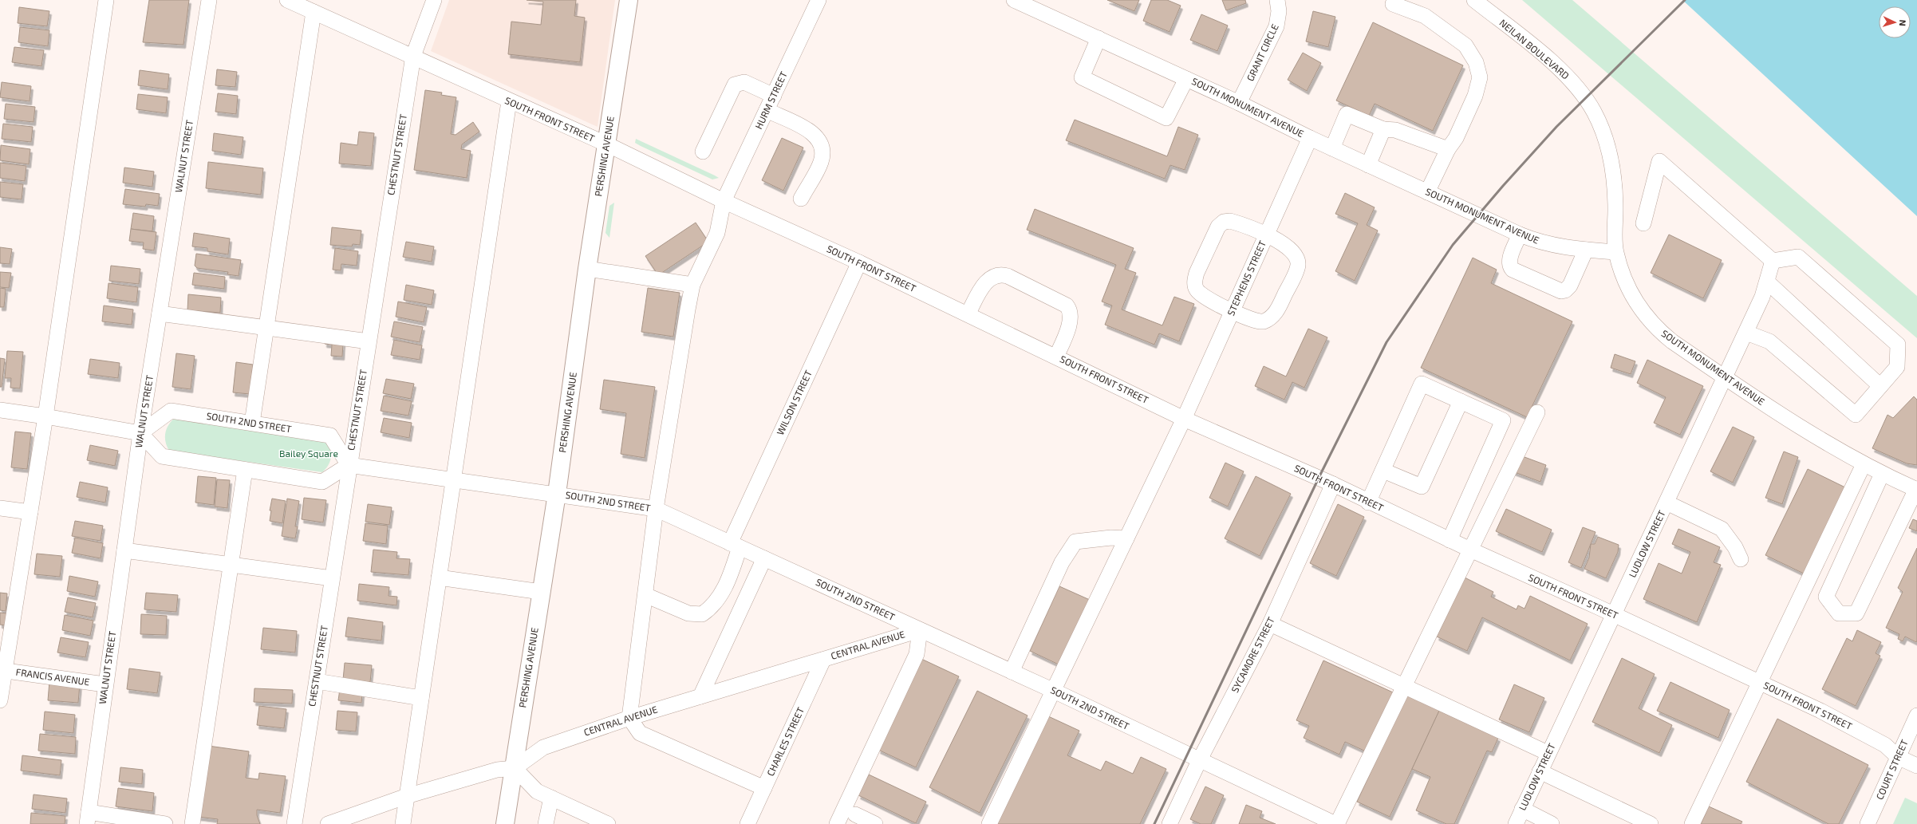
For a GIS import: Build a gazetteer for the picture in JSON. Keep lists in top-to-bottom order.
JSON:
{
  "streets": {
    "main road": ["PERSHING AVENUE"],
    "street": [
      "NEILAN BOULEVARD",
      "GRANT CIRCLE",
      "HURM STREET",
      "SOUTH MONUMENT AVENUE",
      "SOUTH FRONT STREET",
      "CHESTNUT STREET",
      "WALNUT STREET",
      "STEPHENS STREET",
      "WILSON STREET",
      "SOUTH 2ND STREET",
      "LUDLOW STREET",
      "CENTRAL AVENUE",
      "SYCAMORE STREET",
      "FRANCIS AVENUE",
      "CHARLES STREET",
      "COURT STREET"
    ]
  },
  "crossings": [
    ["NEILAN BOULEVARD", "SOUTH MONUMENT AVENUE"],
    ["GRANT CIRCLE", "SOUTH MONUMENT AVENUE"],
    ["HURM STREET", "SOUTH FRONT STREET"],
    ["HURM STREET", "WILSON STREET"],
    ["HURM STREET", "SOUTH 2ND STREET"],
    ["HURM STREET", "CENTRAL AVENUE"],
    ["SOUTH MONUMENT AVENUE", "STEPHENS STREET"],
    ["SOUTH MONUMENT AVENUE", "LUDLOW STREET"],
    ["SOUTH FRONT STREET", "CHESTNUT STREET"],
    ["SOUTH FRONT STREET", "PERSHING AVENUE"],
    ["SOUTH FRONT STREET", "STEPHENS STREET"],
    ["SOUTH FRONT STREET", "WILSON STREET"],
    ["SOUTH FRONT STREET", "LUDLOW STREET"],
    ["SOUTH FRONT STREET", "SYCAMORE STREET"],
    ["SOUTH FRONT STREET", "COURT STREET"],
    ["CHESTNUT STREET", "SOUTH 2ND STREET"],
    ["WALNUT STREET", "SOUTH 2ND STREET"],
    ["WALNUT STREET", "FRANCIS AVENUE"],
    ["PERSHING AVENUE", "SOUTH 2ND STREET"],
    ["PERSHING AVENUE", "CENTRAL AVENUE"],
    ["STEPHENS STREET", "SOUTH 2ND STREET"],
    ["WILSON STREET", "SOUTH 2ND STREET"],
    ["SOUTH 2ND STREET", "CENTRAL AVENUE"],
    ["SOUTH 2ND STREET", "SYCAMORE STREET"],
    ["CENTRAL AVENUE", "CHARLES STREET"]
  ],
  "parks": ["Bailey Square"],
  "north": "right"
}
